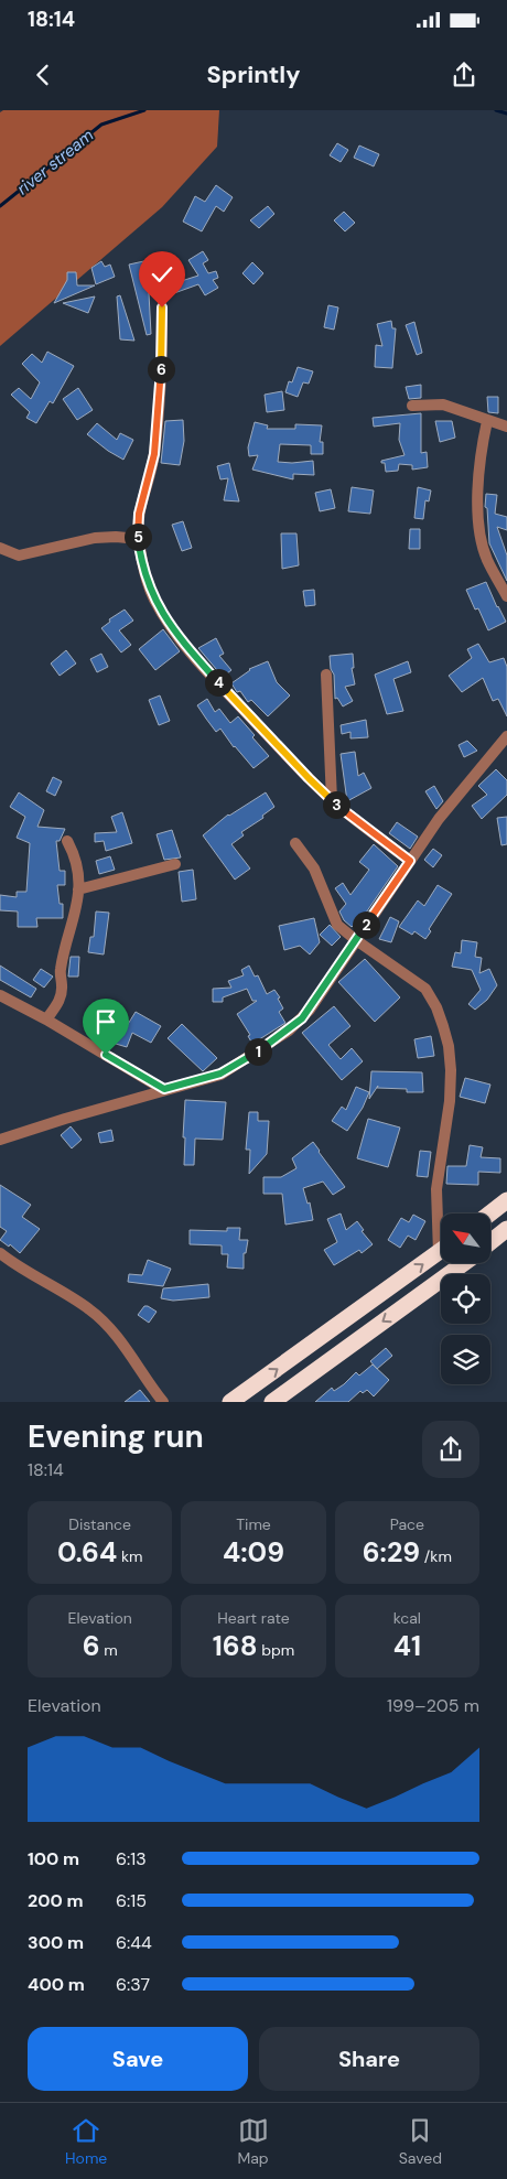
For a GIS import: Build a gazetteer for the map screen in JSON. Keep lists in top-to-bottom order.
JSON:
{
  "water": ["river stream"],
  "north": "top left",
  "page": {
    "status": "18:14",
    "header": "Sprintly",
    "pins": [
      "6",
      "5",
      "4",
      "3",
      "2",
      "1"
    ],
    "heading": ["Evening run", "18:14"],
    "stats": [
      ["Distance", "0.64 km"],
      ["Time", "4:09"],
      ["Pace", "6:29 /km"],
      ["Elevation", "6 m"],
      ["Heart rate", "168 bpm"],
      ["kcal", "41"]
    ],
    "chart": ["Elevation", "199–205 m"],
    "list": [
      {
        "name": "100 m",
        "note": "6:13"
      },
      {
        "name": "200 m",
        "note": "6:15"
      },
      {
        "name": "300 m",
        "note": "6:44"
      },
      {
        "name": "400 m",
        "note": "6:37"
      }
    ],
    "buttons": ["Save", "Share"],
    "tabs": ["Home", "Map", "Saved"]
  }
}
